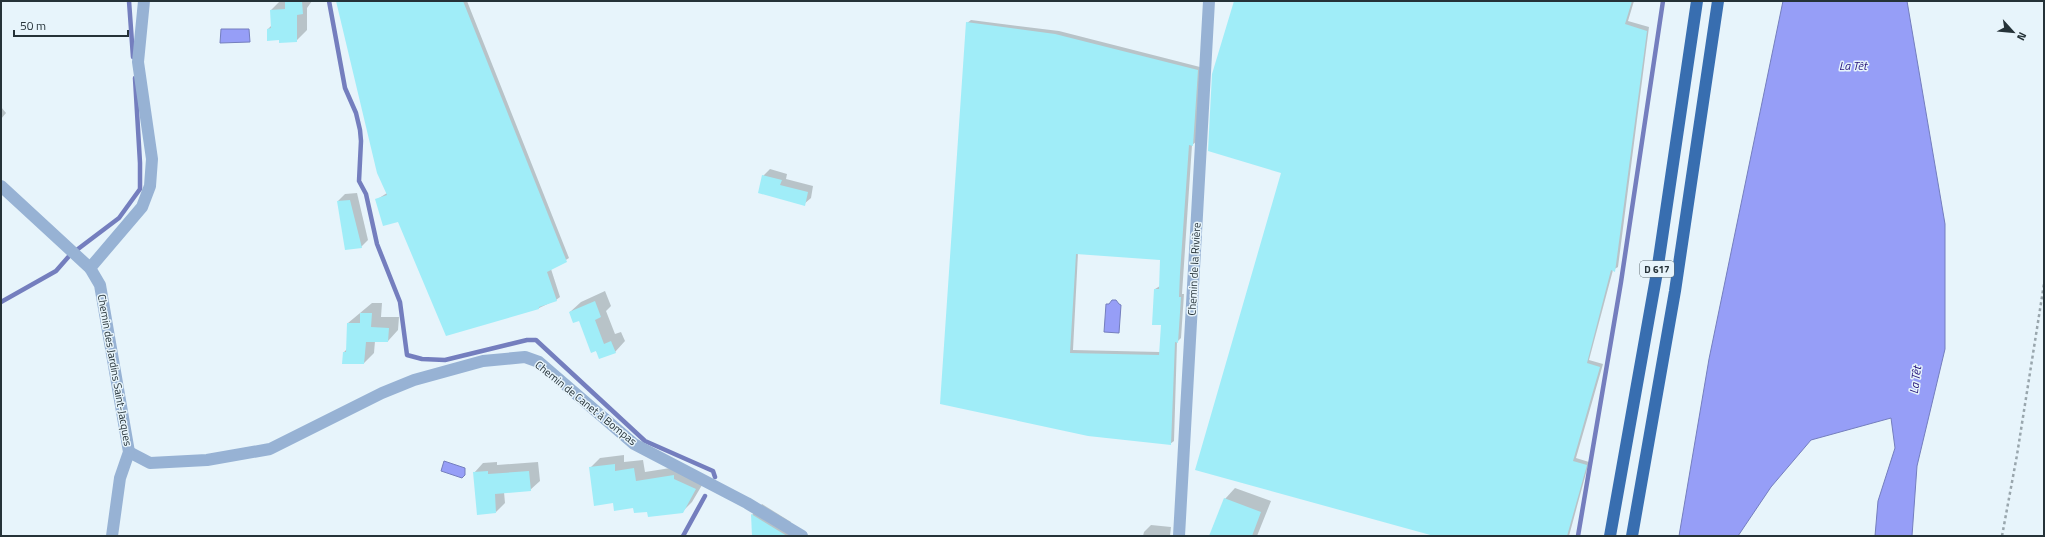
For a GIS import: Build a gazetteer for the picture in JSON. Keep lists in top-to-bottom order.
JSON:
{
  "streets": {
    "highway": ["D 617"],
    "street": ["Chemin de la Rivière", "Chemin des Jardins Saint-Jacques", "Chemin de Canet à Bompas"]
  },
  "crossings": [
    ["Chemin des Jardins Saint-Jacques", "Chemin de Canet à Bompas"]
  ],
  "water": ["La Têt"],
  "scale_bar": "50 m",
  "north": "bottom right"
}
